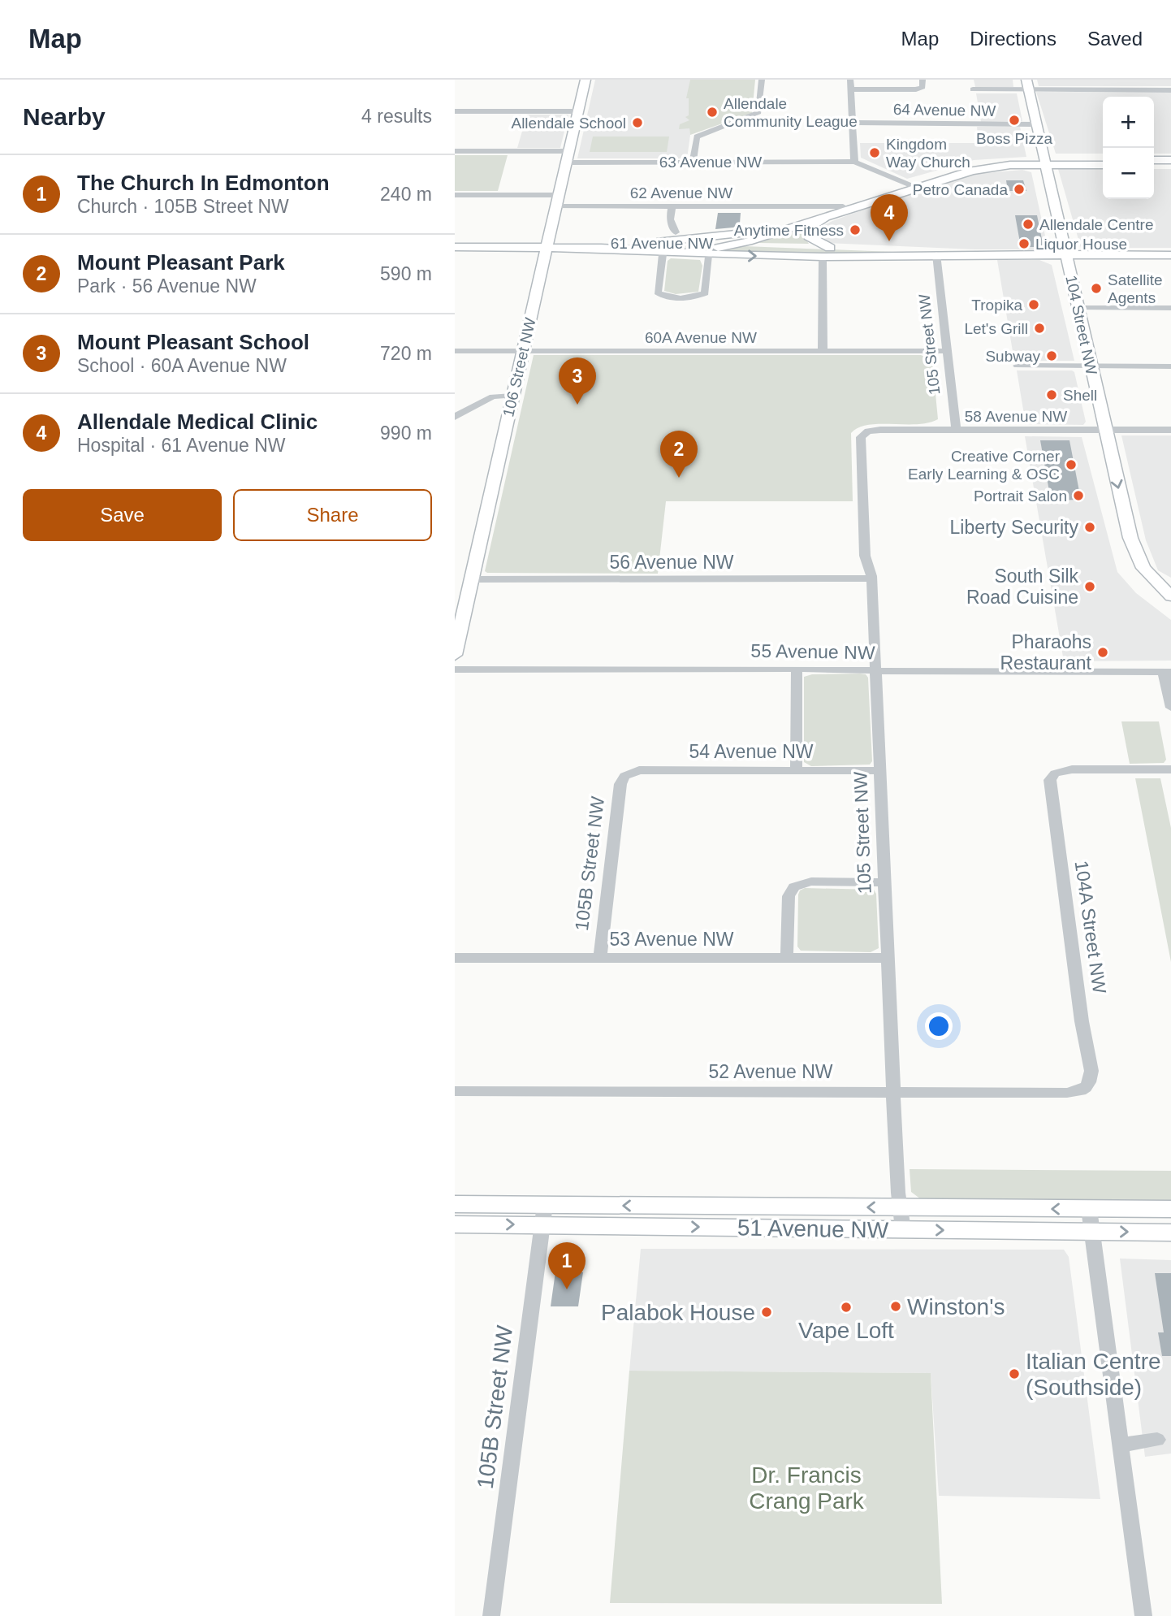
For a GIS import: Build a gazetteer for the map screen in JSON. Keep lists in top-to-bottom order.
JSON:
{
  "streets": {
    "main road": [
      "61 Avenue NW",
      "104 Street NW",
      "106 Street NW",
      "51 Avenue NW"
    ],
    "street": [
      "64 Avenue NW",
      "63 Avenue NW",
      "62 Avenue NW",
      "60A Avenue NW",
      "105 Street NW",
      "58 Avenue NW",
      "56 Avenue NW",
      "55 Avenue NW",
      "54 Avenue NW",
      "105B Street NW",
      "104A Street NW",
      "53 Avenue NW",
      "52 Avenue NW"
    ]
  },
  "crossings": [
    ["64 Avenue NW", "104 Street NW"],
    ["63 Avenue NW", "106 Street NW"],
    ["62 Avenue NW", "106 Street NW"],
    ["61 Avenue NW", "104 Street NW"],
    ["61 Avenue NW", "105 Street NW"],
    ["61 Avenue NW", "106 Street NW"],
    ["104 Street NW", "58 Avenue NW"],
    ["60A Avenue NW", "105 Street NW"],
    ["60A Avenue NW", "106 Street NW"],
    ["105 Street NW", "58 Avenue NW"],
    ["105 Street NW", "56 Avenue NW"],
    ["105 Street NW", "55 Avenue NW"],
    ["105 Street NW", "54 Avenue NW"],
    ["105 Street NW", "53 Avenue NW"],
    ["105 Street NW", "52 Avenue NW"],
    ["105 Street NW", "51 Avenue NW"],
    ["106 Street NW", "56 Avenue NW"],
    ["54 Avenue NW", "105B Street NW"],
    ["105B Street NW", "53 Avenue NW"],
    ["105B Street NW", "51 Avenue NW"],
    ["104A Street NW", "52 Avenue NW"]
  ],
  "parks": ["Dr. Francis Crang Park"],
  "places": [
    "Allendale Community League",
    "Boss Pizza",
    "Allendale School",
    "Kingdom Way Church",
    "Petro Canada",
    "Allendale Centre",
    "Anytime Fitness",
    "Liquor House",
    "Satellite Agents",
    "Tropika",
    "Let's Grill",
    "Subway",
    "Shell",
    "Creative Corner Early Learning & OSC",
    "Portrait Salon",
    "Liberty Security",
    "South Silk Road Cuisine",
    "Pharaohs Restaurant",
    "Winston's",
    "Vape Loft",
    "Palabok House",
    "Italian Centre (Southside)"
  ],
  "page": {
    "header": "Map",
    "nav": ["Map", "Directions", "Saved"],
    "heading": ["Nearby", "4 results"],
    "map_buttons": ["+", "−"],
    "list": [
      {
        "mark": "1",
        "name": "The Church In Edmonton",
        "note": "Church · 105B Street NW",
        "value": "240 m"
      },
      {
        "mark": "2",
        "name": "Mount Pleasant Park",
        "note": "Park · 56 Avenue NW",
        "value": "590 m"
      },
      {
        "mark": "3",
        "name": "Mount Pleasant School",
        "note": "School · 60A Avenue NW",
        "value": "720 m"
      },
      {
        "mark": "4",
        "name": "Allendale Medical Clinic",
        "note": "Hospital · 61 Avenue NW",
        "value": "990 m"
      }
    ],
    "pins": [
      "4",
      "3",
      "2",
      "1"
    ],
    "buttons": ["Save", "Share"]
  }
}
